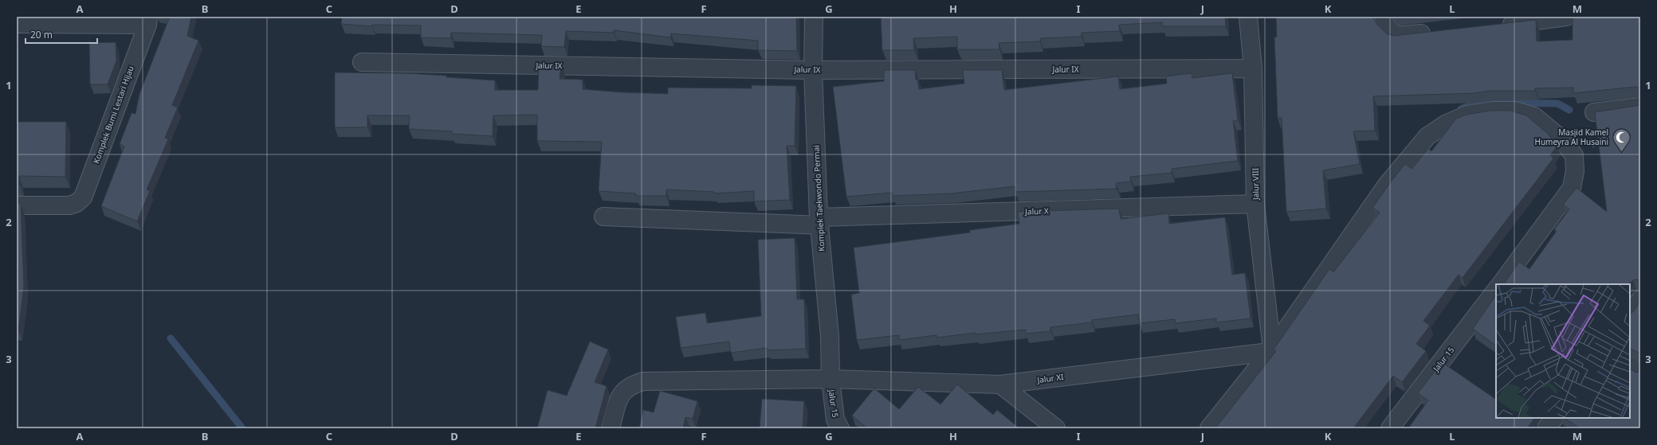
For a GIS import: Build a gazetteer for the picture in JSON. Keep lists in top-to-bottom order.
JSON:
{
  "streets": {
    "street": [
      "Jalur IX",
      "Komplek Bumi Lestari Hijau",
      "Jalur VIII",
      "Komplek Taekwondo Permai",
      "Jalur X",
      "Jalur 15",
      "Jalur XI"
    ]
  },
  "crossings": [
    ["Jalur IX", "Jalur VIII"],
    ["Jalur IX", "Komplek Taekwondo Permai"],
    ["Jalur VIII", "Jalur X"],
    ["Jalur VIII", "Jalur XI"],
    ["Komplek Taekwondo Permai", "Jalur X"],
    ["Komplek Taekwondo Permai", "Jalur 15"],
    ["Komplek Taekwondo Permai", "Jalur XI"],
    ["Jalur 15", "Jalur XI"]
  ],
  "places": {
    "mosque": ["Masjid Kamel Humeyra Al Husaini"]
  },
  "scale_bar": "20 m",
  "grid": {
    "columns": [
      "A",
      "B",
      "C",
      "D",
      "E",
      "F",
      "G",
      "H",
      "I",
      "J",
      "K",
      "L",
      "M"
    ],
    "rows": ["1", "2", "3"]
  }
}
